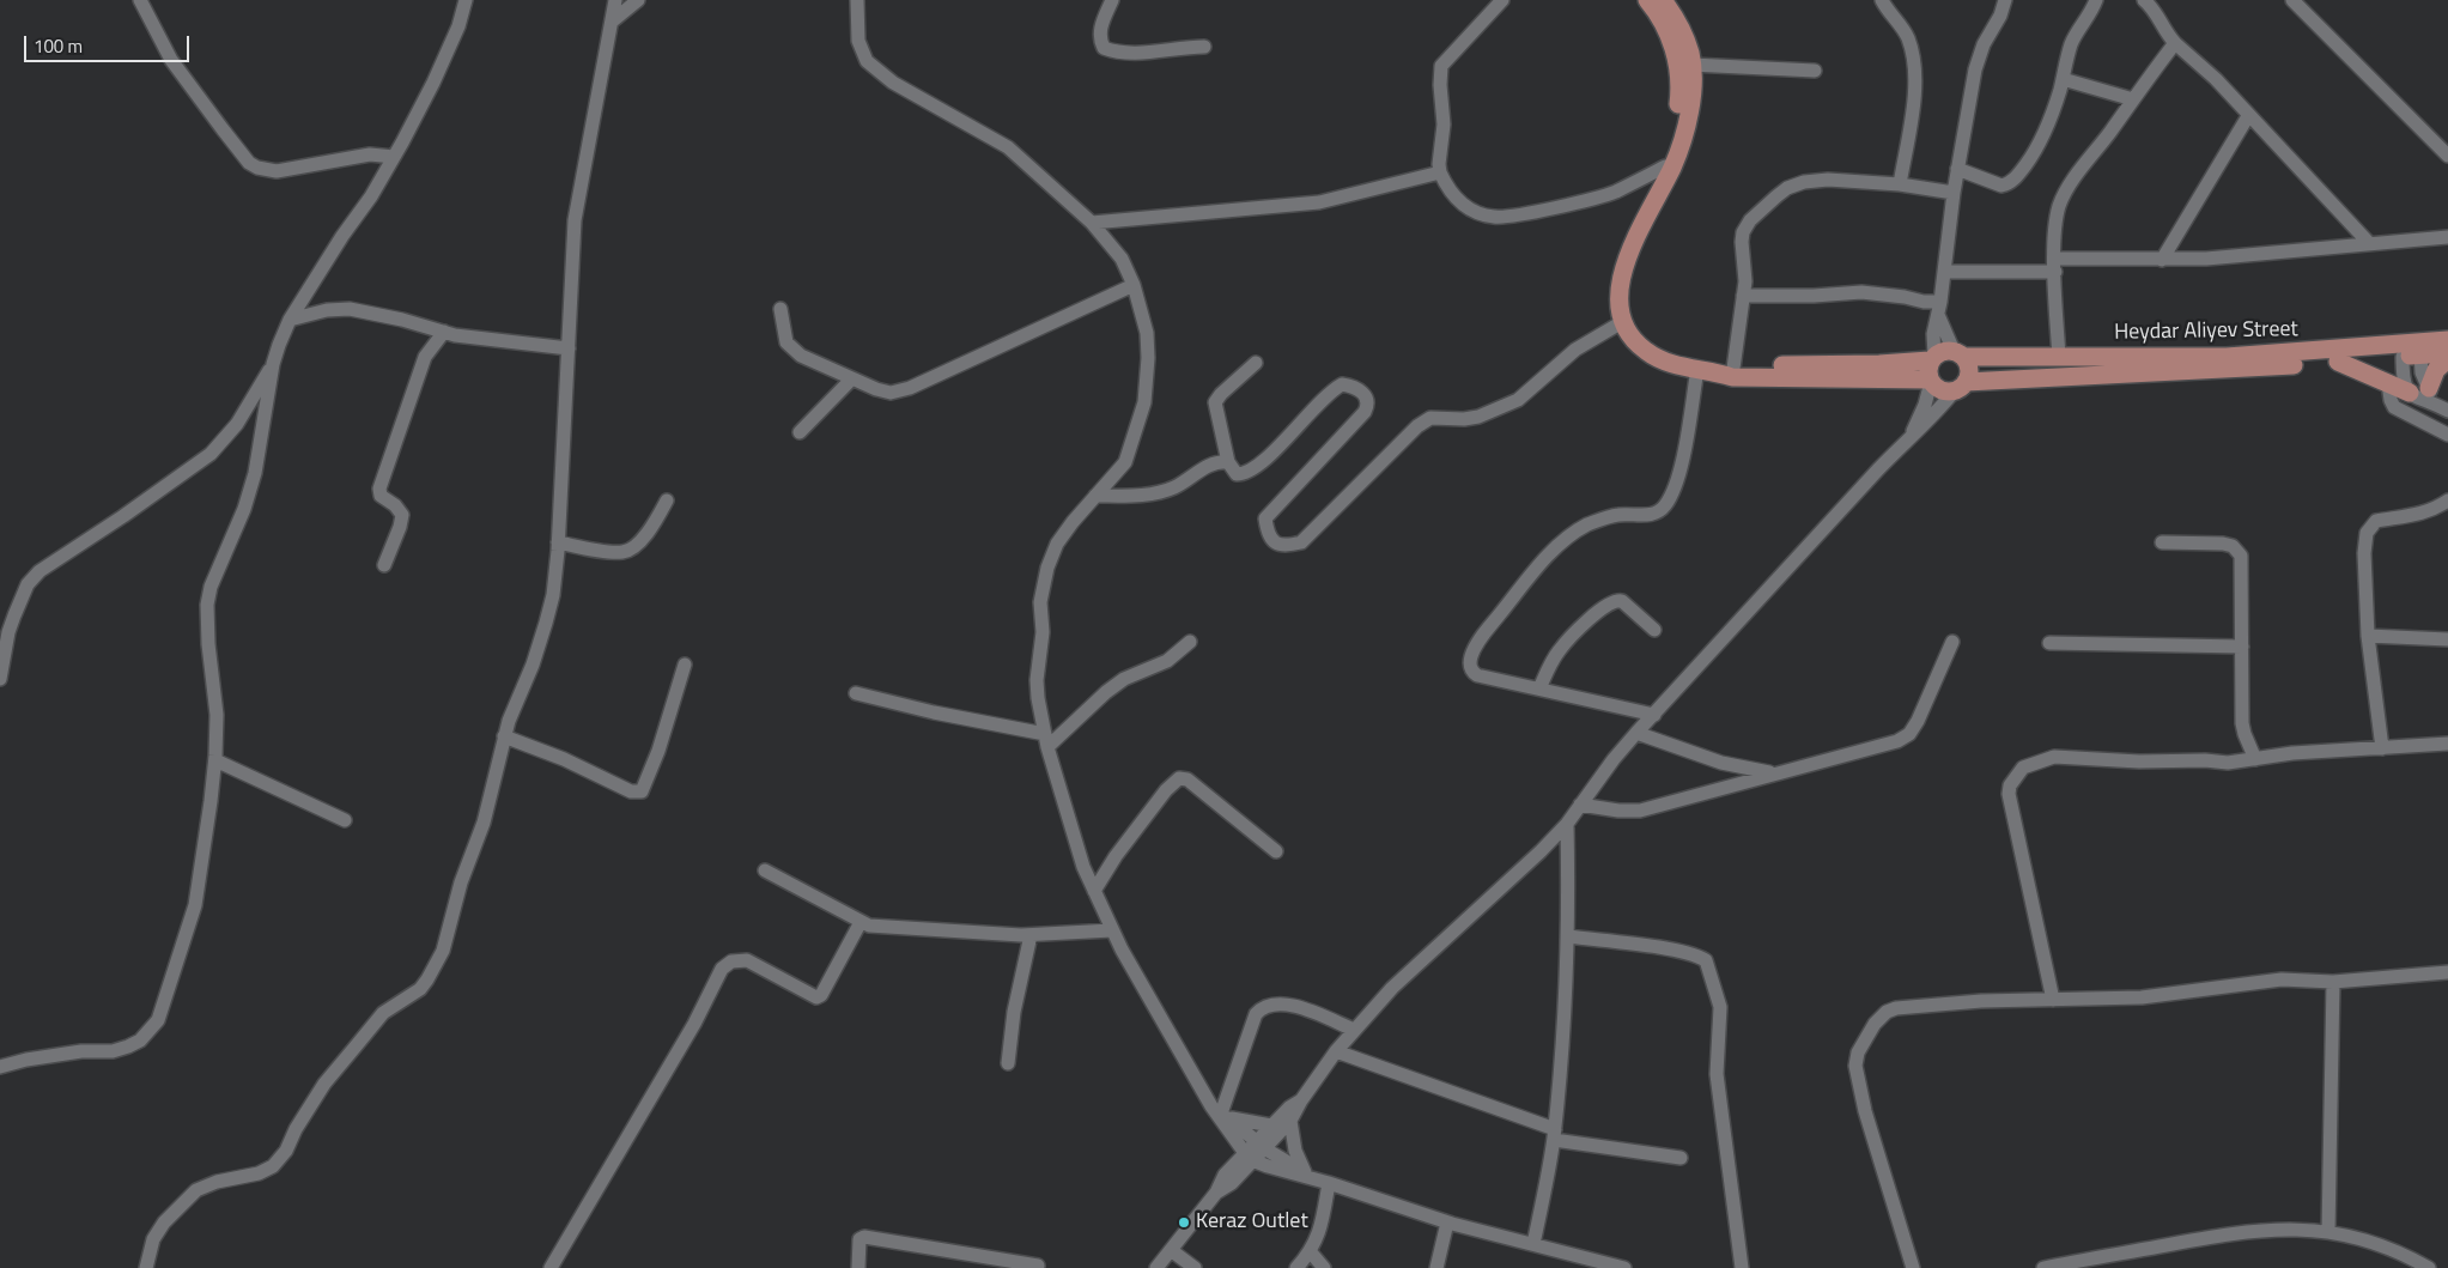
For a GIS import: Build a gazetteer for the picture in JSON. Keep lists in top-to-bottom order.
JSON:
{
  "streets": {
    "main road": ["Heydar Aliyev Street"]
  },
  "places": ["Keraz Outlet"],
  "scale_bar": "100 m"
}
